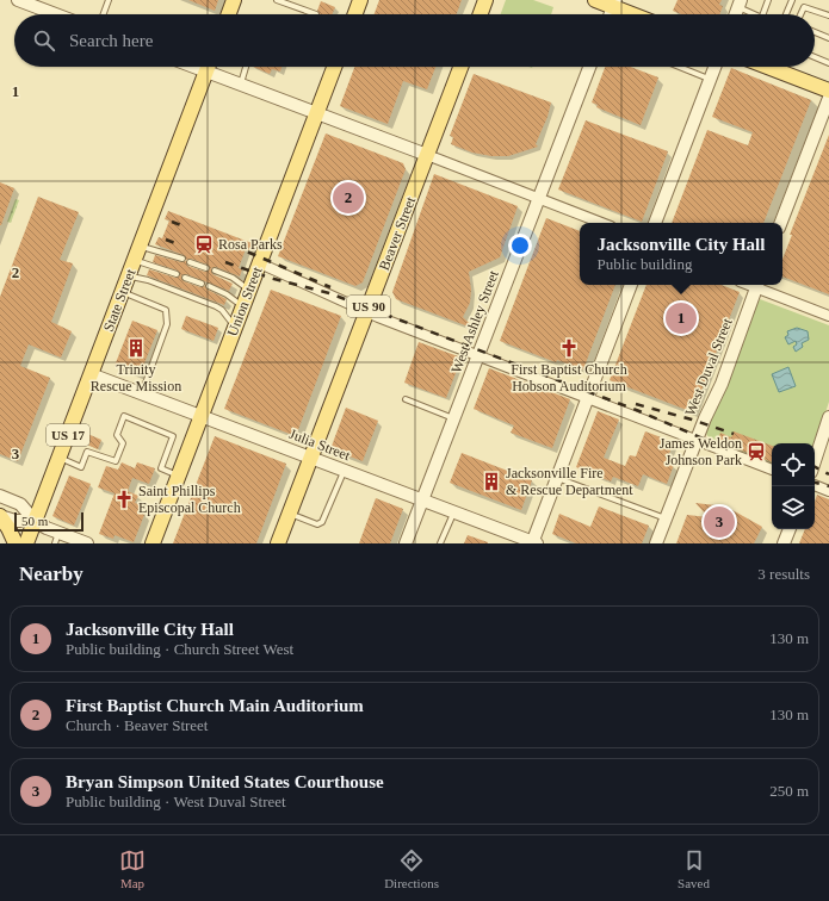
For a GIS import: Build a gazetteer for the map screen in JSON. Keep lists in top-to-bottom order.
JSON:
{
  "streets": {
    "main road": [
      "Beaver Street",
      "State Street",
      "Union Street",
      "US 90",
      "US 17"
    ],
    "street": ["West Ashley Street", "West Duval Street", "Julia Street"]
  },
  "crossings": [
    ["Beaver Street", "Julia Street"],
    ["State Street", "Julia Street"],
    ["Union Street", "Julia Street"],
    ["West Ashley Street", "Julia Street"]
  ],
  "places": {
    "station": ["Rosa Parks", "James Weldon Johnson Park"],
    "building": ["Trinity Rescue Mission", "Jacksonville Fire & Rescue Department"],
    "church": ["First Baptist Church Hobson Auditorium", "Saint Phillips Episcopal Church"]
  },
  "scale_bar": "50 m",
  "page": {
    "search": "Search here",
    "pins": ["2", "1", "3"],
    "popup": ["Jacksonville City Hall", "Public building"],
    "scale": "50 m",
    "heading": ["Nearby", "3 results"],
    "list": [
      {
        "mark": "1",
        "name": "Jacksonville City Hall",
        "note": "Public building · Church Street West",
        "value": "130 m"
      },
      {
        "mark": "2",
        "name": "First Baptist Church Main Auditorium",
        "note": "Church · Beaver Street",
        "value": "130 m"
      },
      {
        "mark": "3",
        "name": "Bryan Simpson United States Courthouse",
        "note": "Public building · West Duval Street",
        "value": "250 m"
      }
    ],
    "nav": ["Map", "Directions", "Saved"]
  },
  "grid": {
    "rows": ["1", "2", "3"]
  }
}
